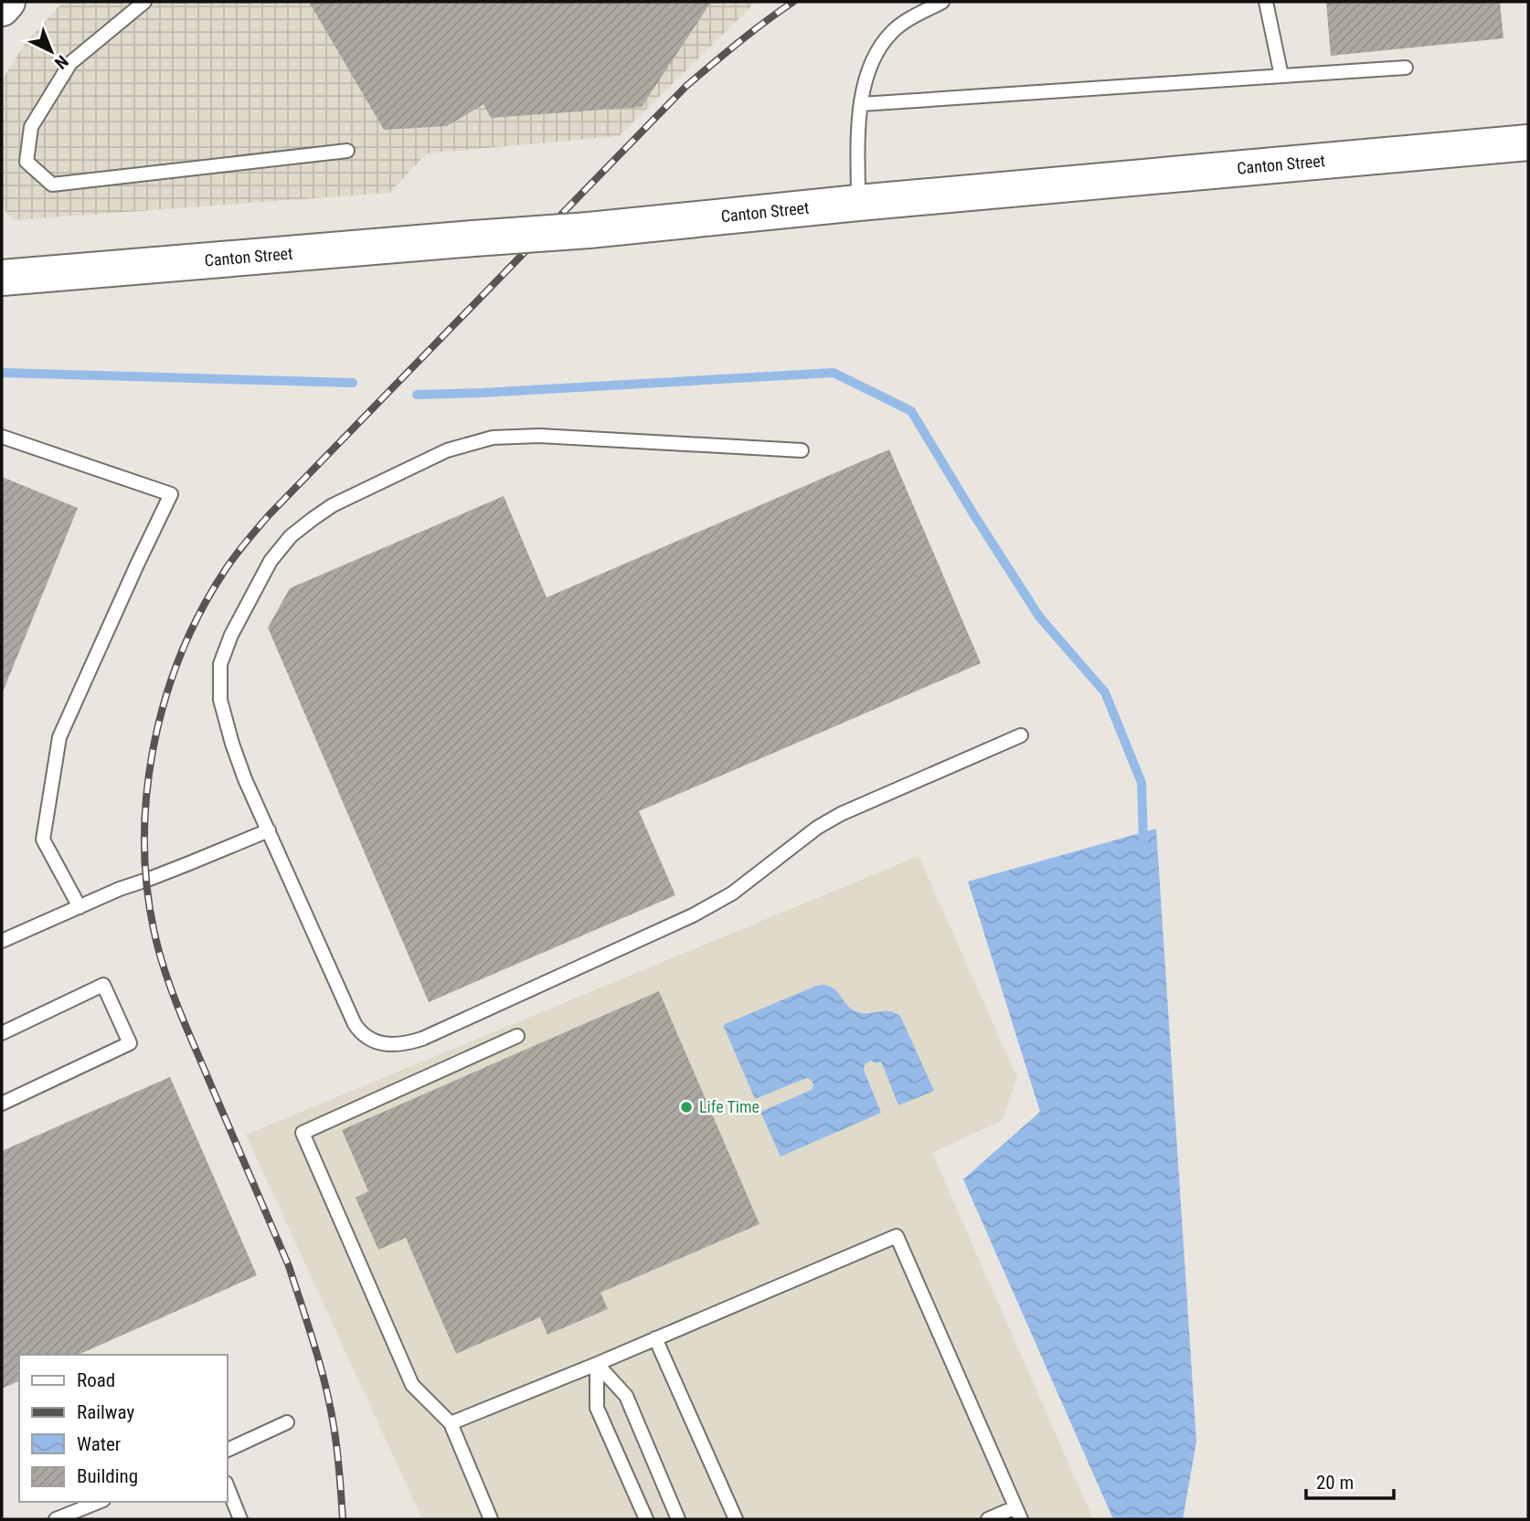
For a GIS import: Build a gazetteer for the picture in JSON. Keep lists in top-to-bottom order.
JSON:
{
  "streets": {
    "main road": ["Canton Street"]
  },
  "places": ["Life Time"],
  "legend": [
    "Road",
    "Railway",
    "Water",
    "Building"
  ],
  "scale_bar": "20 m",
  "north": "bottom right"
}
